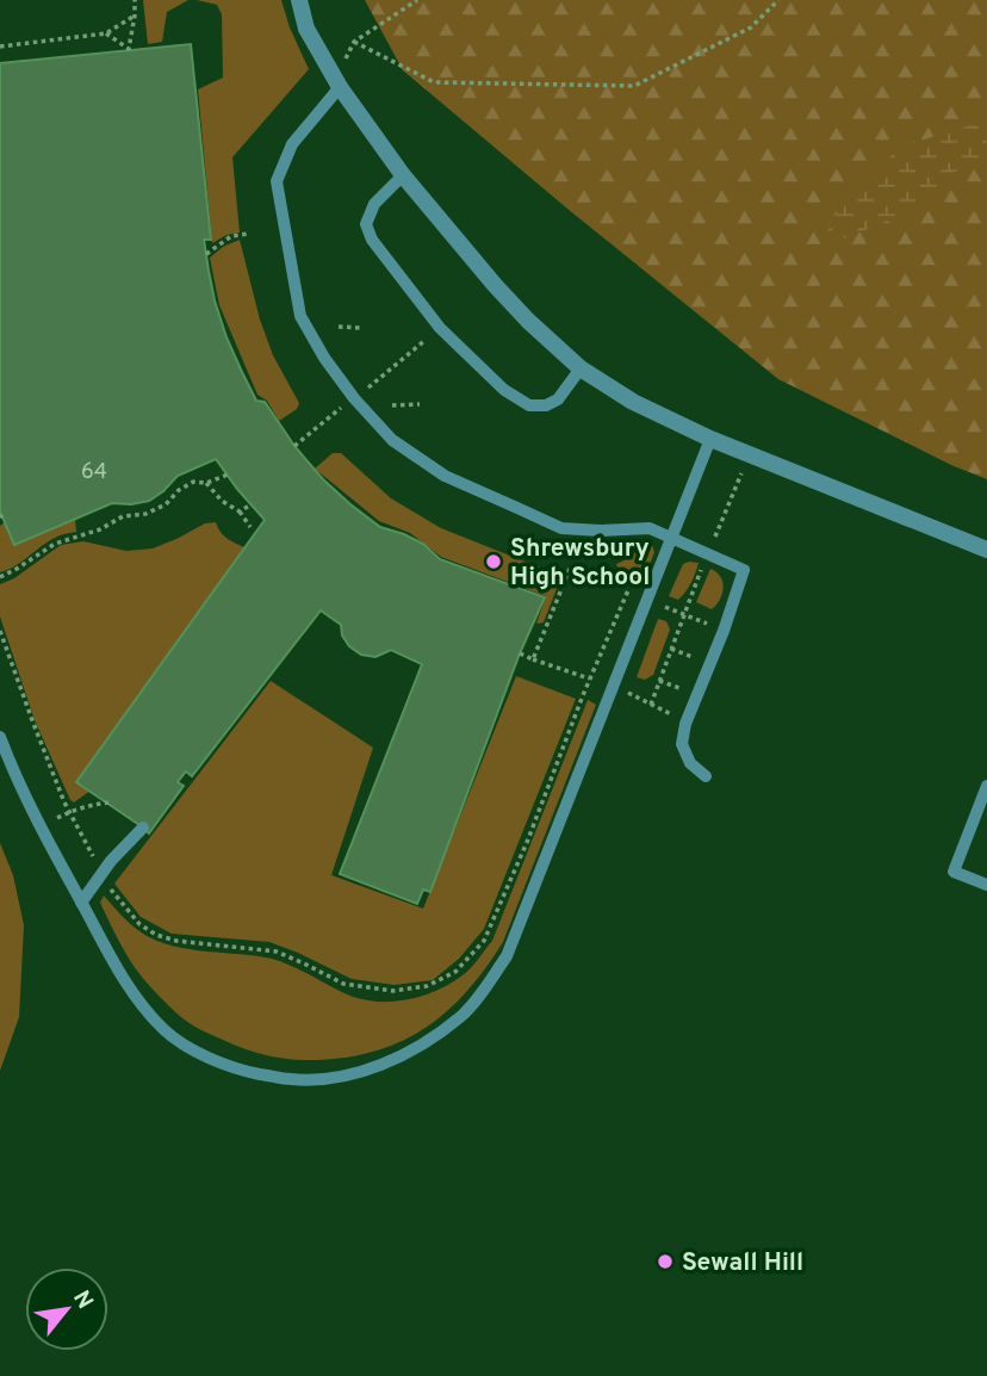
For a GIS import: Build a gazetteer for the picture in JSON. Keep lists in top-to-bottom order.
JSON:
{
  "places": ["Shrewsbury High School", "Sewall Hill"],
  "house_numbers": ["64"],
  "north": "top right"
}
